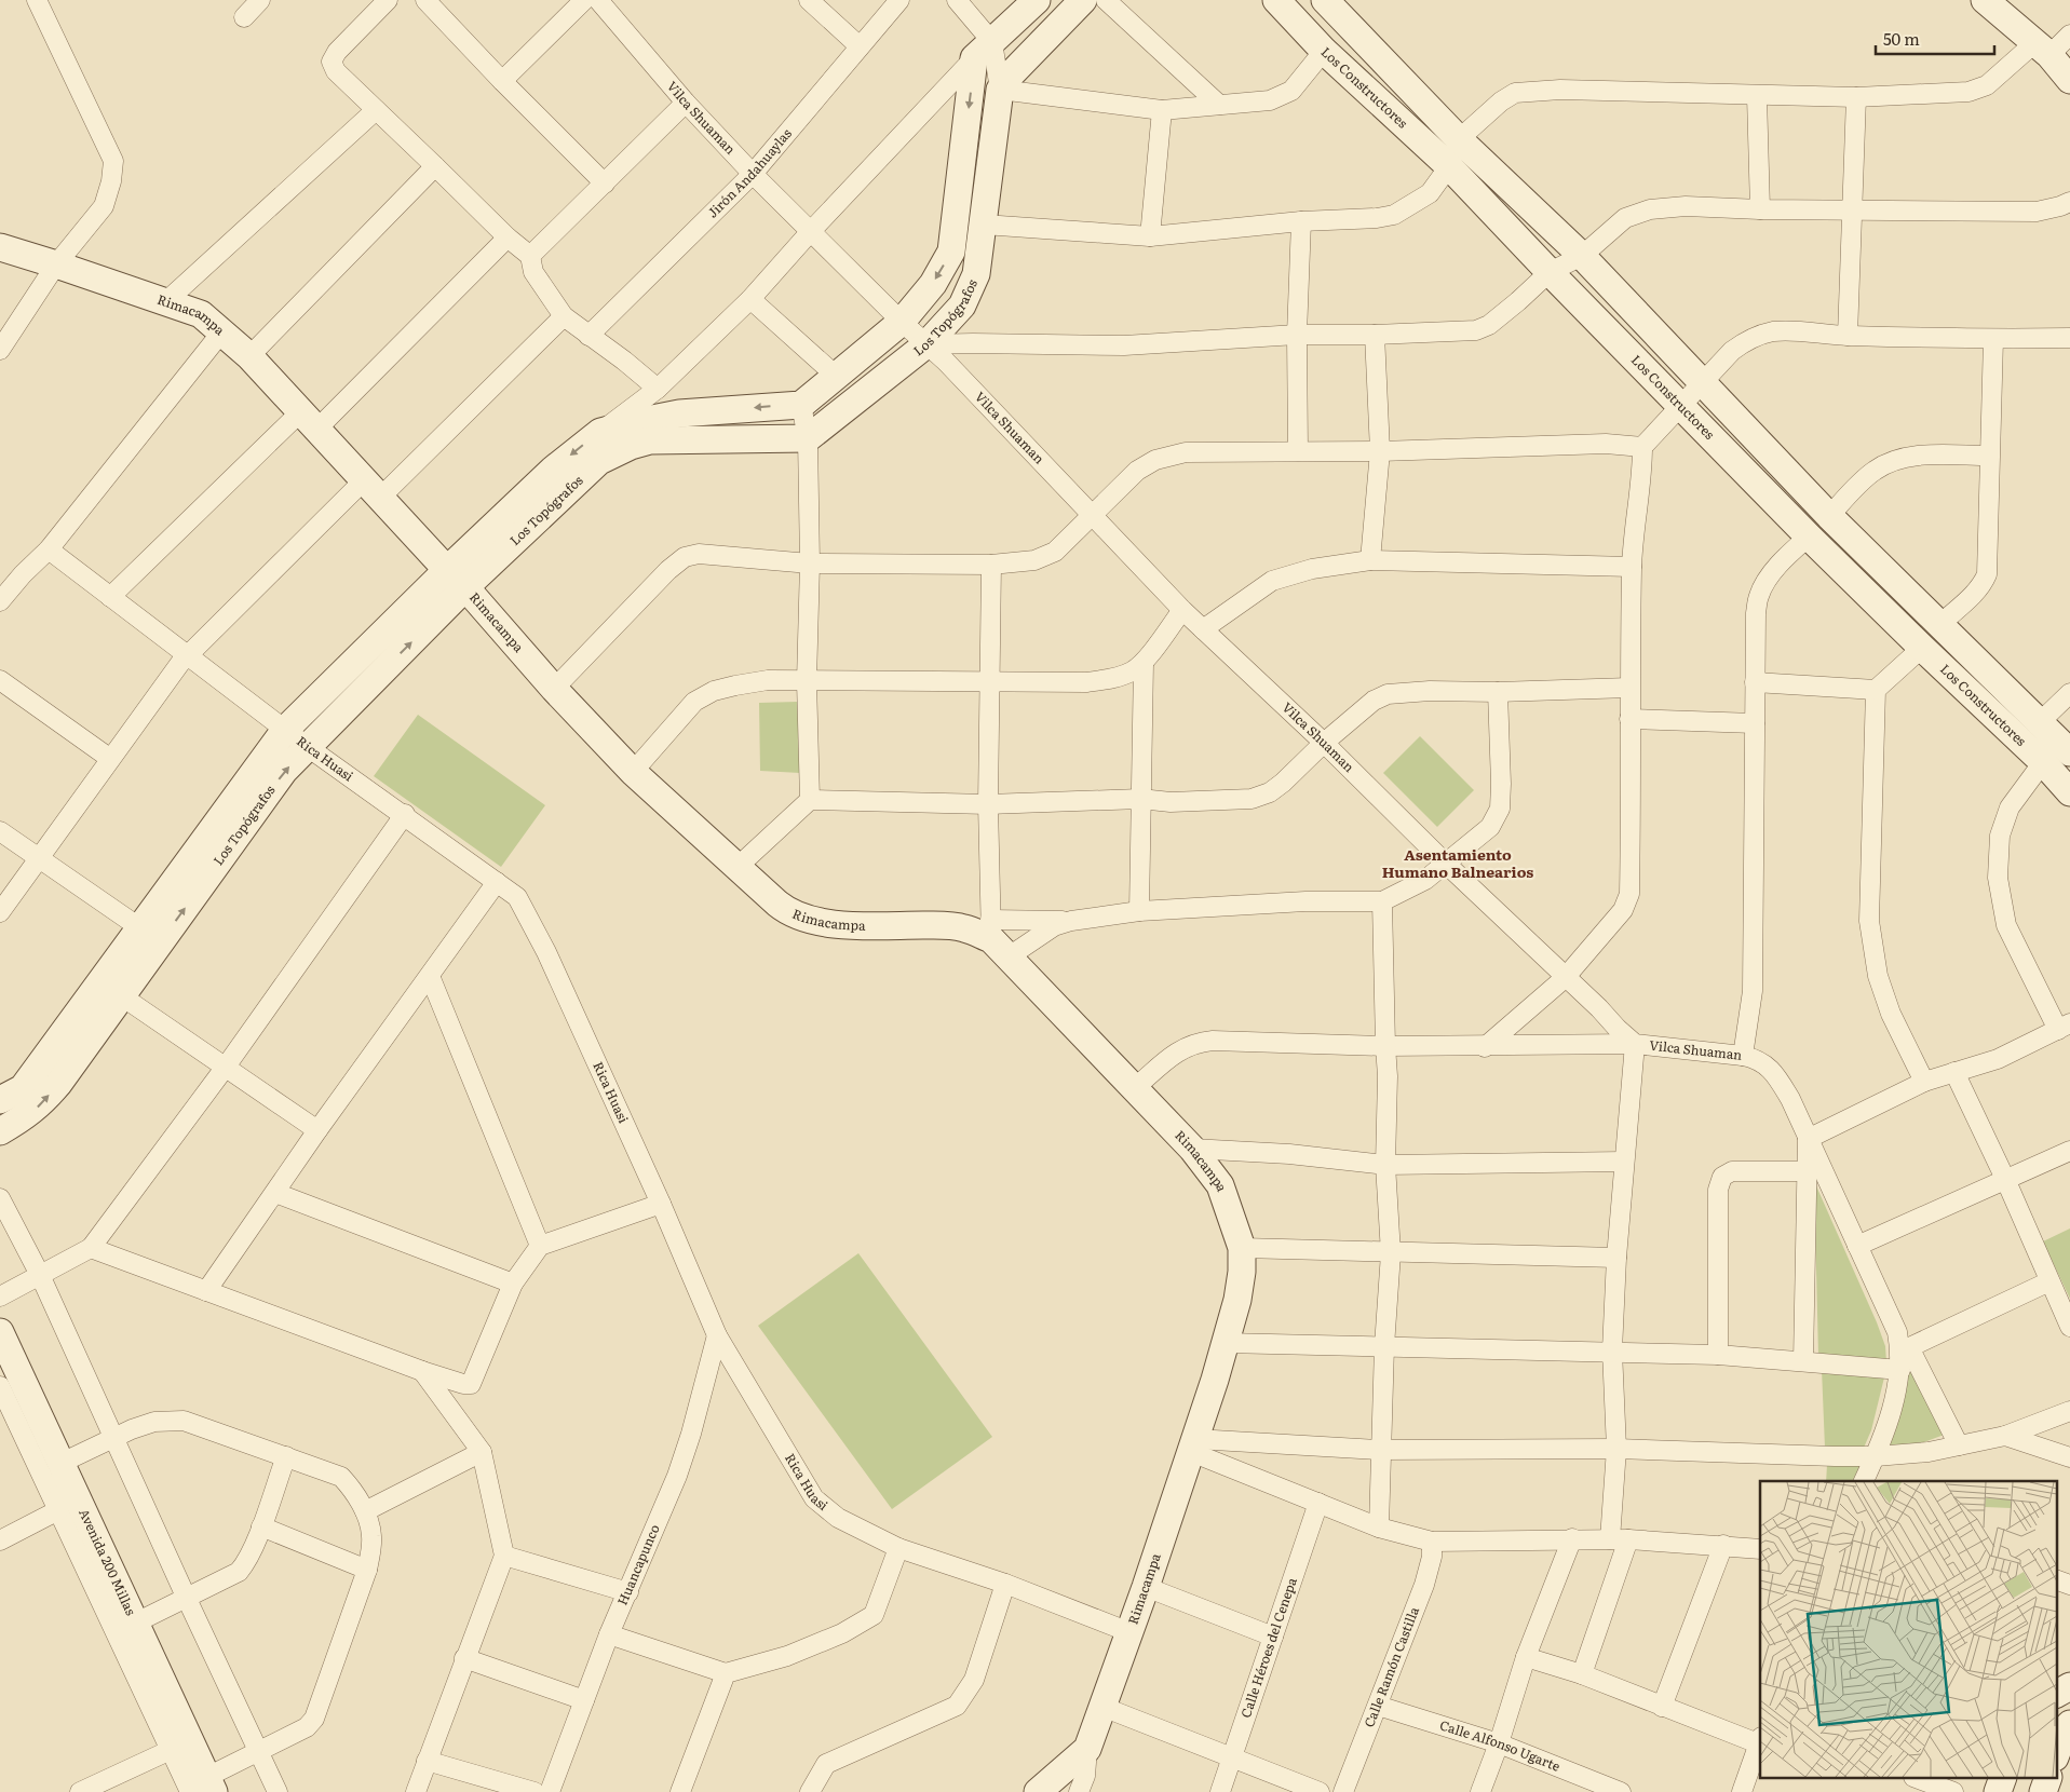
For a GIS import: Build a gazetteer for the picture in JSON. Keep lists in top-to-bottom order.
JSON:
{
  "streets": {
    "main road": [
      "Los Constructores",
      "Los Topógrafos",
      "Rimacampa",
      "Avenida 200 Millas"
    ],
    "street": [
      "Vilca Shuaman",
      "Jirón Andahuaylas",
      "Rica Huasi",
      "Huancapunco",
      "Calle Héroes del Cenepa",
      "Calle Ramón Castilla",
      "Calle Alfonso Ugarte"
    ]
  },
  "crossings": [
    ["Vilca Shuaman", "Jirón Andahuaylas"],
    ["Vilca Shuaman", "Los Topógrafos"],
    ["Los Topógrafos", "Rimacampa"],
    ["Los Topógrafos", "Rica Huasi"],
    ["Rimacampa", "Rica Huasi"],
    ["Rica Huasi", "Huancapunco"],
    ["Calle Ramón Castilla", "Calle Alfonso Ugarte"]
  ],
  "districts": ["Asentamiento Humano Balnearios"],
  "scale_bar": "50 m"
}
